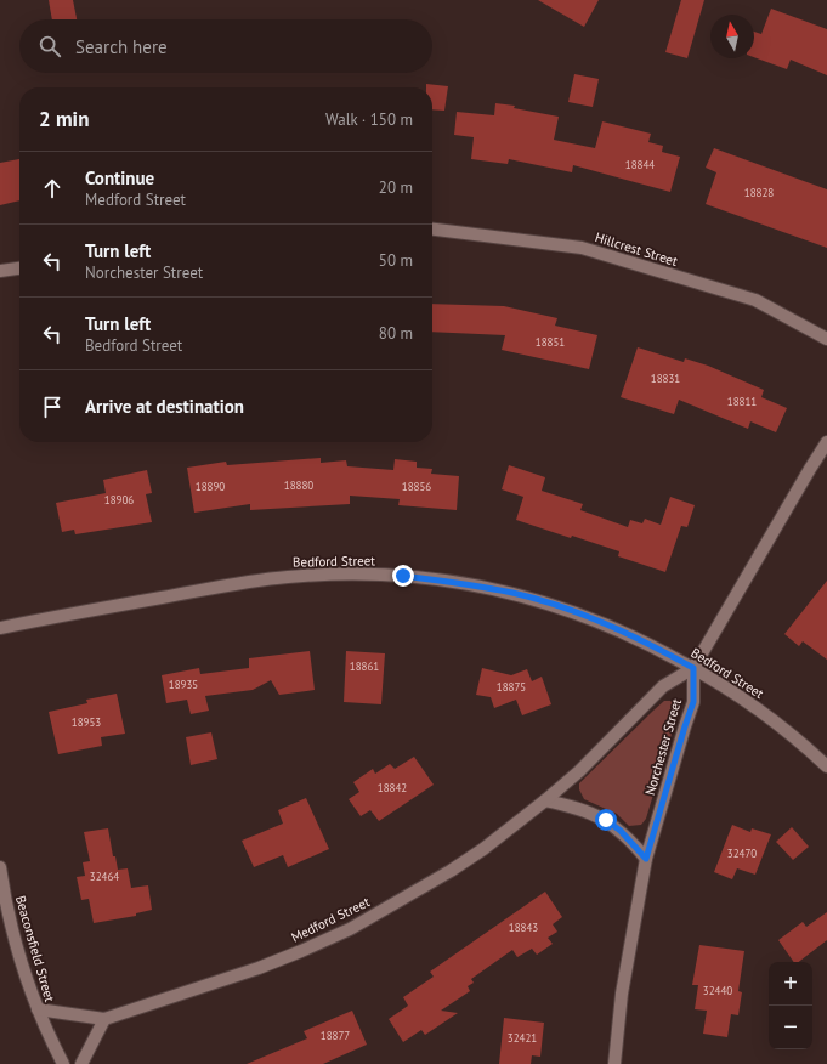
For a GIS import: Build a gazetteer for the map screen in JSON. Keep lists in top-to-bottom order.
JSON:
{
  "streets": {
    "street": [
      "Hillcrest Street",
      "Bedford Street",
      "Norchester Street",
      "Medford Street",
      "Beaconsfield Street"
    ]
  },
  "crossings": [
    ["Bedford Street", "Norchester Street"],
    ["Bedford Street", "Medford Street"],
    ["Norchester Street", "Medford Street"],
    ["Medford Street", "Beaconsfield Street"]
  ],
  "house_numbers": [
    "18844",
    "18828",
    "18851",
    "18831",
    "18811",
    "18880",
    "18890",
    "18856",
    "18906",
    "18861",
    "18935",
    "18875",
    "18953",
    "18842",
    "32470",
    "32464",
    "18843",
    "32440",
    "18877",
    "32421"
  ],
  "north": "top",
  "page": {
    "search": "Search here",
    "heading": ["2 min", "Walk · 150 m"],
    "list": [
      ["Continue", "Medford Street", "20 m"],
      ["Turn left", "Norchester Street", "50 m"],
      ["Turn left", "Bedford Street", "80 m"],
      "Arrive at destination"
    ],
    "map_buttons": ["+", "−"]
  }
}
